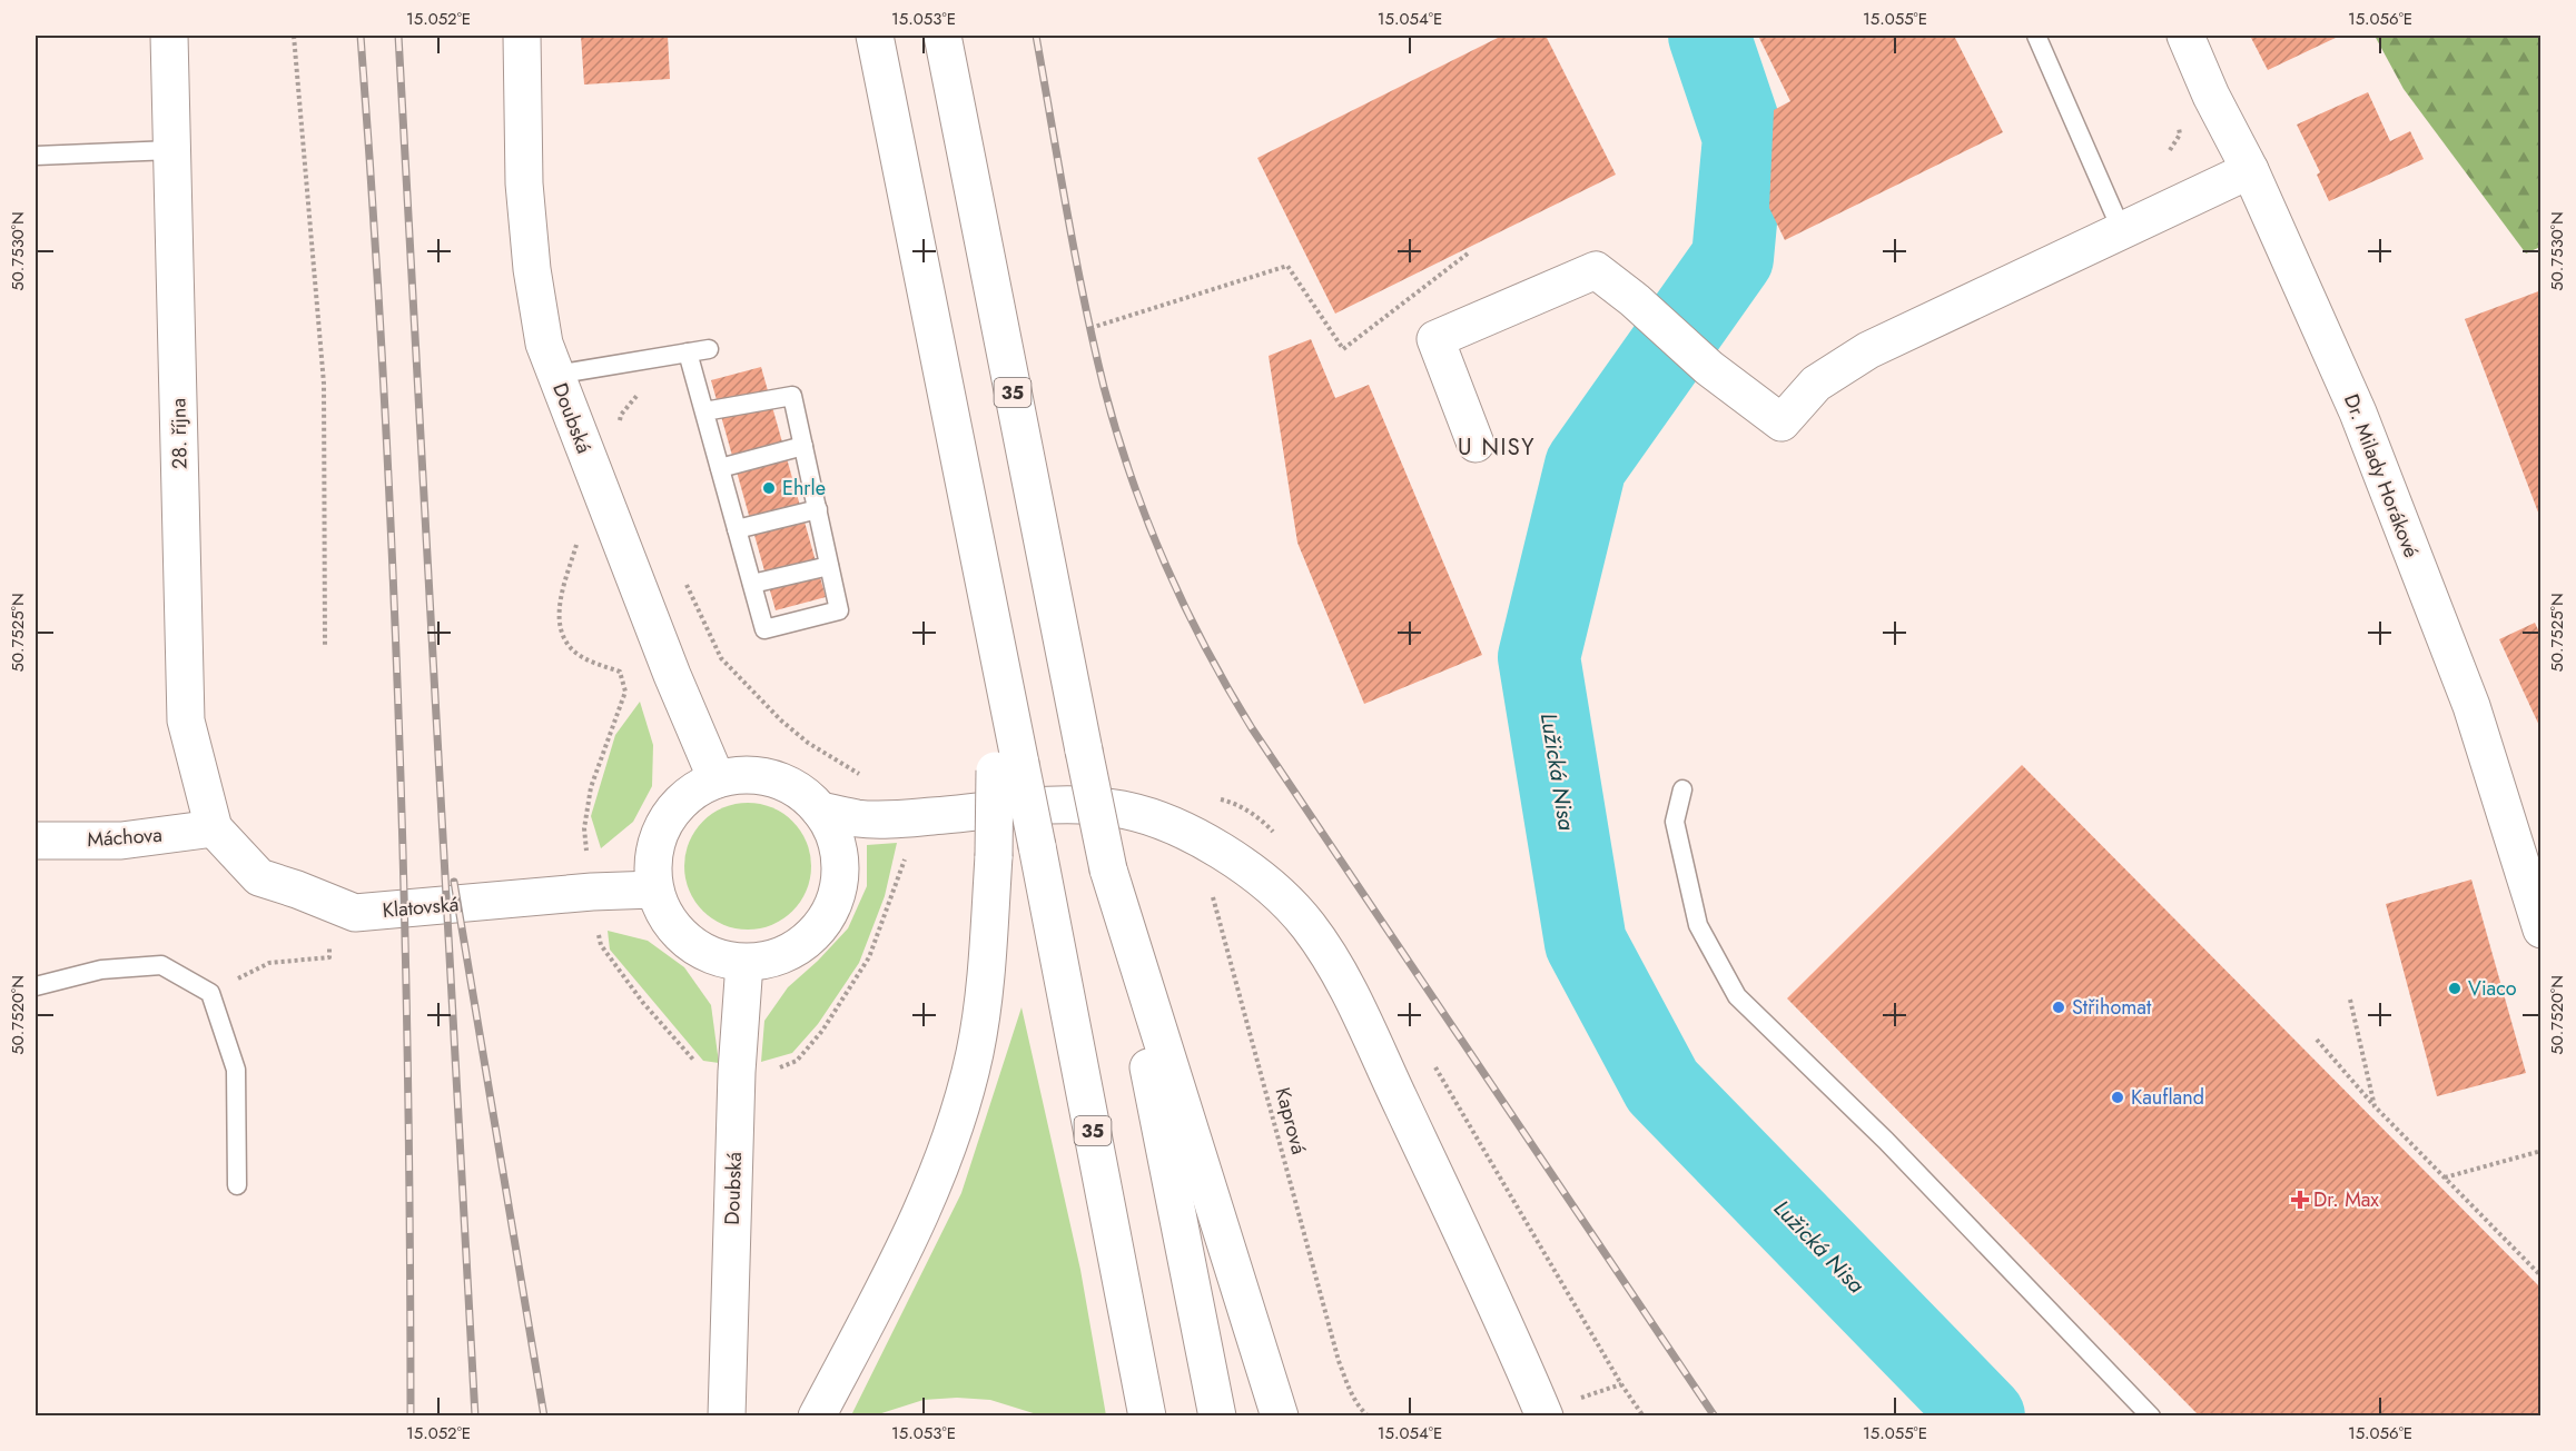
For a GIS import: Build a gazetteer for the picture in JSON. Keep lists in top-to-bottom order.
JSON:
{
  "streets": {
    "main road": [
      "35",
      "Doubská",
      "28. října",
      "Dr. Milady Horákové",
      "Máchova",
      "Klatovská"
    ],
    "path": ["Kaprová"]
  },
  "crossings": [
    ["Doubská", "Klatovská"],
    ["28. října", "Máchova"],
    ["28. října", "Klatovská"],
    ["Máchova", "Klatovská"]
  ],
  "districts": ["U NISY"],
  "water": ["Lužická Nisa"],
  "places": {
    "other": [
      "Ehrle",
      "Viaco",
      "Střihomat",
      "Kaufland"
    ],
    "health": ["Dr. Max"]
  },
  "coordinates": [
    "15.052°E",
    "15.053°E",
    "15.054°E",
    "15.055°E",
    "15.056°E",
    "50.7530°N",
    "50.7525°N",
    "50.7520°N"
  ]
}
